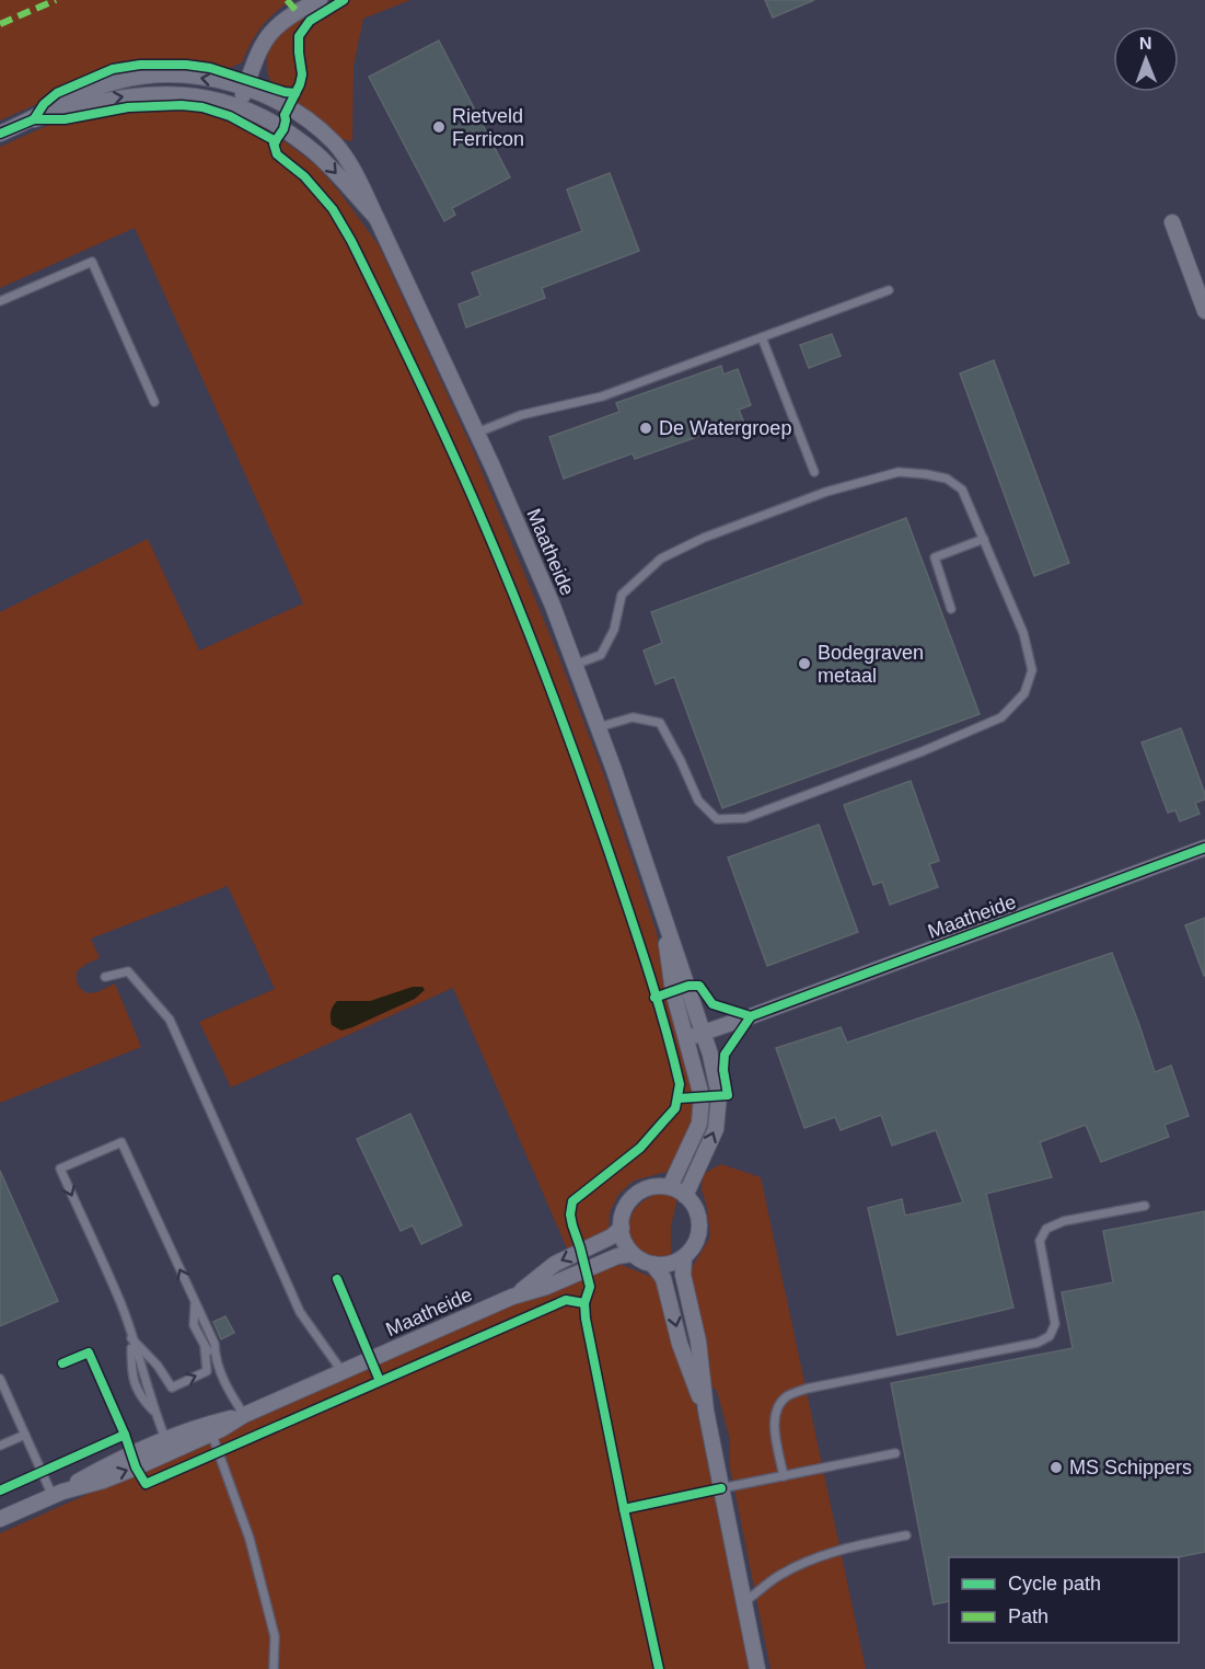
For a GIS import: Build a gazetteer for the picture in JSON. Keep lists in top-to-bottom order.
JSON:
{
  "streets": {
    "street": ["Maatheide"]
  },
  "places": [
    "Rietveld Ferricon",
    "De Watergroep",
    "Bodegraven metaal",
    "MS Schippers"
  ],
  "legend": ["Cycle path", "Path"],
  "north": "top"
}
